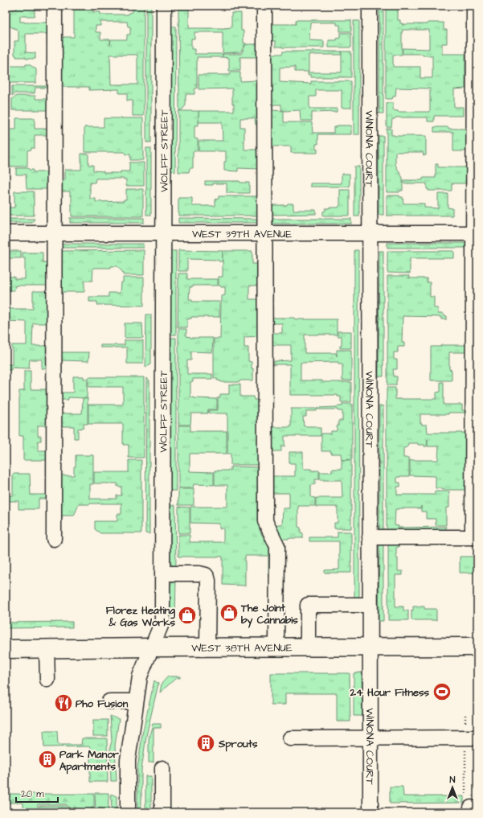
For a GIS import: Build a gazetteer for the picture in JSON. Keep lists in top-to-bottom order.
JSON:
{
  "streets": {
    "main road": ["WEST 38TH AVENUE"],
    "street": ["WINONA COURT", "WOLFF STREET", "WEST 39TH AVENUE"]
  },
  "crossings": [
    ["WINONA COURT", "WEST 39TH AVENUE"],
    ["WINONA COURT", "WEST 38TH AVENUE"],
    ["WOLFF STREET", "WEST 39TH AVENUE"],
    ["WOLFF STREET", "WEST 38TH AVENUE"]
  ],
  "places": {
    "shop": ["The Joint by Cannabis", "Florez Heating & Gas Works"],
    "sports": ["24 Hour Fitness"],
    "restaurant": ["Pho Fusion"],
    "building": ["Sprouts", "Park Manor Apartments"]
  },
  "scale_bar": "20 m",
  "north": "top"
}
